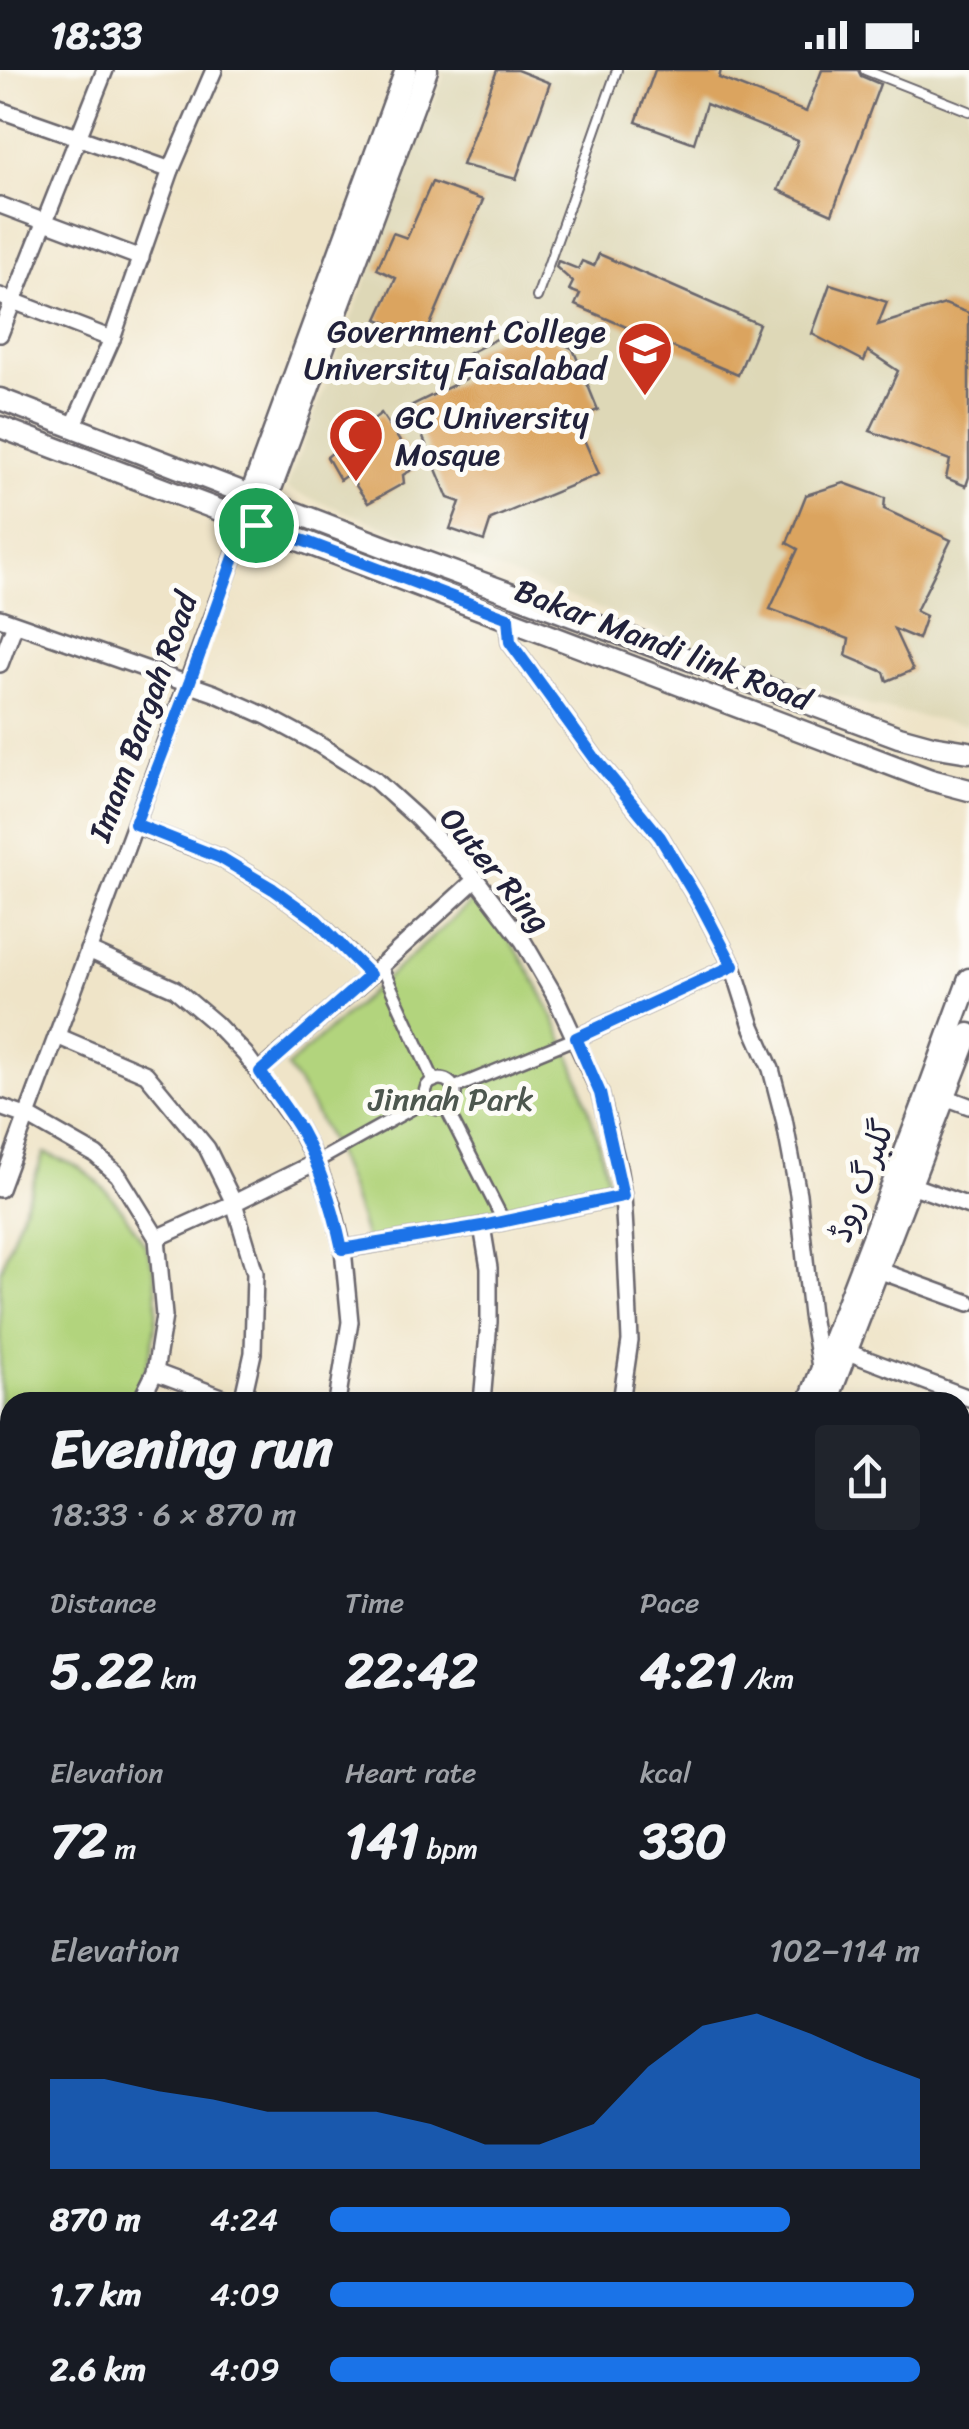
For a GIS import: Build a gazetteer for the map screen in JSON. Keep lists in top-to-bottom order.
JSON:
{
  "streets": {
    "main road": ["Bakar Mandi link Road", "Imam Bargah Road", "گلبرگ روڈ"],
    "street": ["Outer Ring"]
  },
  "crossings": [
    ["Bakar Mandi link Road", "Imam Bargah Road"],
    ["Imam Bargah Road", "Outer Ring"]
  ],
  "parks": ["Jinnah Park"],
  "places": {
    "school or university": ["Government College University Faisalabad"],
    "mosque": ["GC University Mosque"]
  },
  "page": {
    "status": "18:33",
    "heading": ["Evening run", "18:33 · 6 × 870 m"],
    "stats": [
      ["Distance", "5.22 km"],
      ["Time", "22:42"],
      ["Pace", "4:21 /km"],
      ["Elevation", "72 m"],
      ["Heart rate", "141 bpm"],
      ["kcal", "330"]
    ],
    "chart": ["Elevation", "102–114 m"],
    "list": [
      {
        "name": "870 m",
        "note": "4:24"
      },
      {
        "name": "1.7 km",
        "note": "4:09"
      },
      {
        "name": "2.6 km",
        "note": "4:09"
      }
    ]
  }
}
